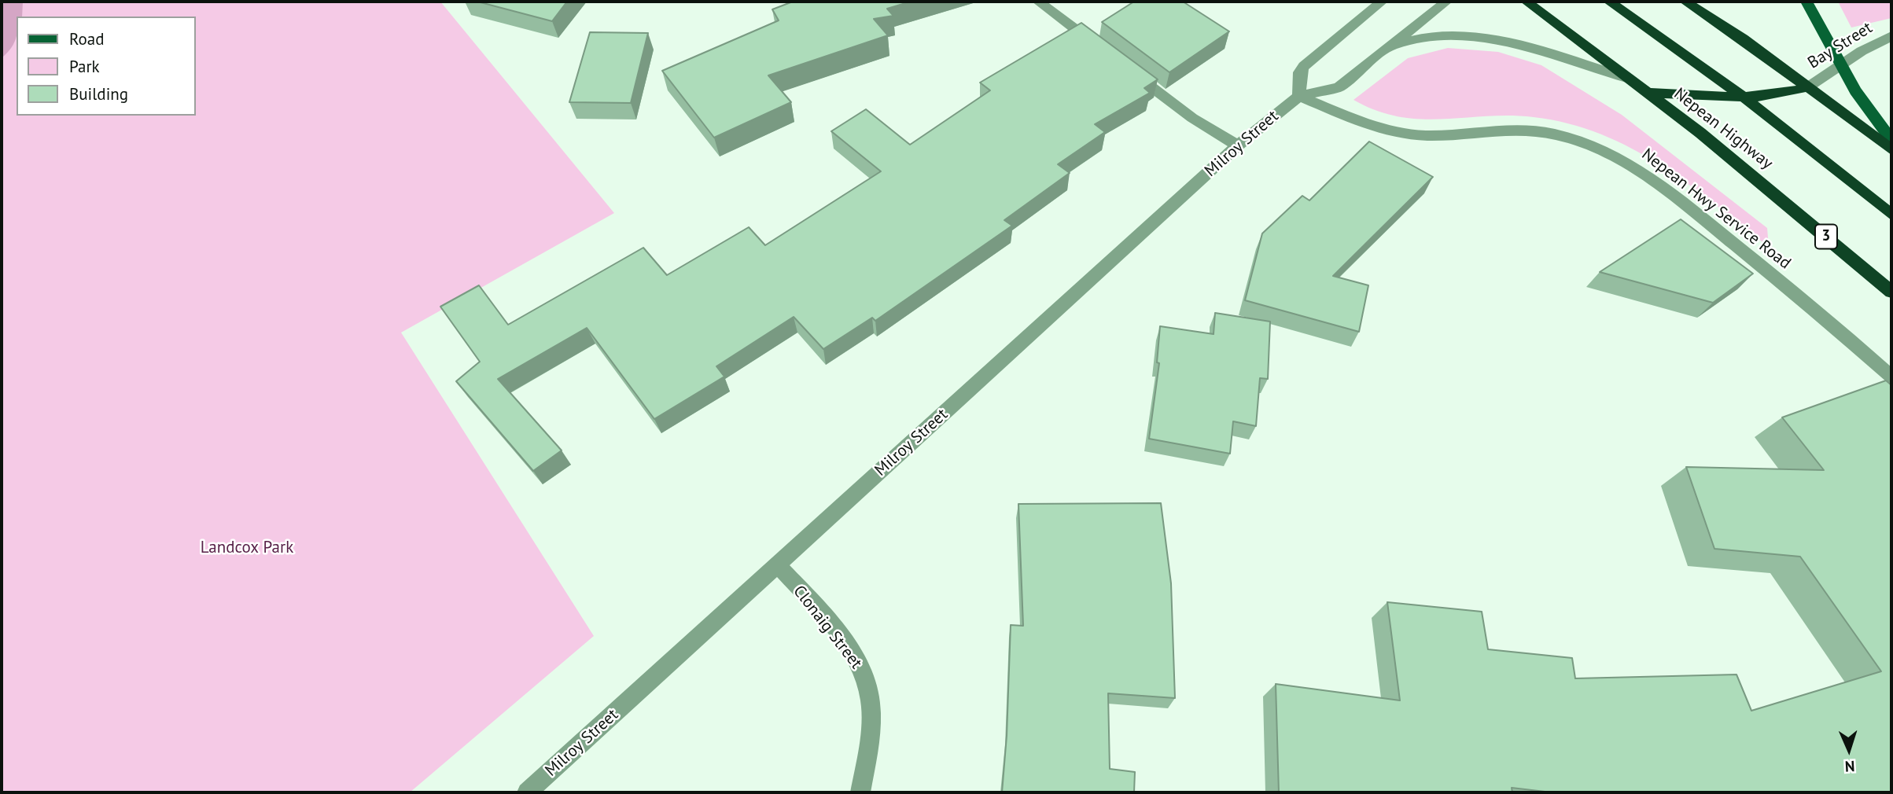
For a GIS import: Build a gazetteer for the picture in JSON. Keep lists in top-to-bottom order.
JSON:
{
  "streets": {
    "highway": ["Nepean Highway", "3"],
    "street": [
      "Bay Street",
      "Milroy Street",
      "Nepean Hwy Service Road",
      "Clonaig Street"
    ]
  },
  "crossings": [
    ["Milroy Street", "Nepean Hwy Service Road"],
    ["Milroy Street", "Clonaig Street"]
  ],
  "parks": ["Landcox Park"],
  "legend": ["Road", "Park", "Building"],
  "north": "bottom"
}
